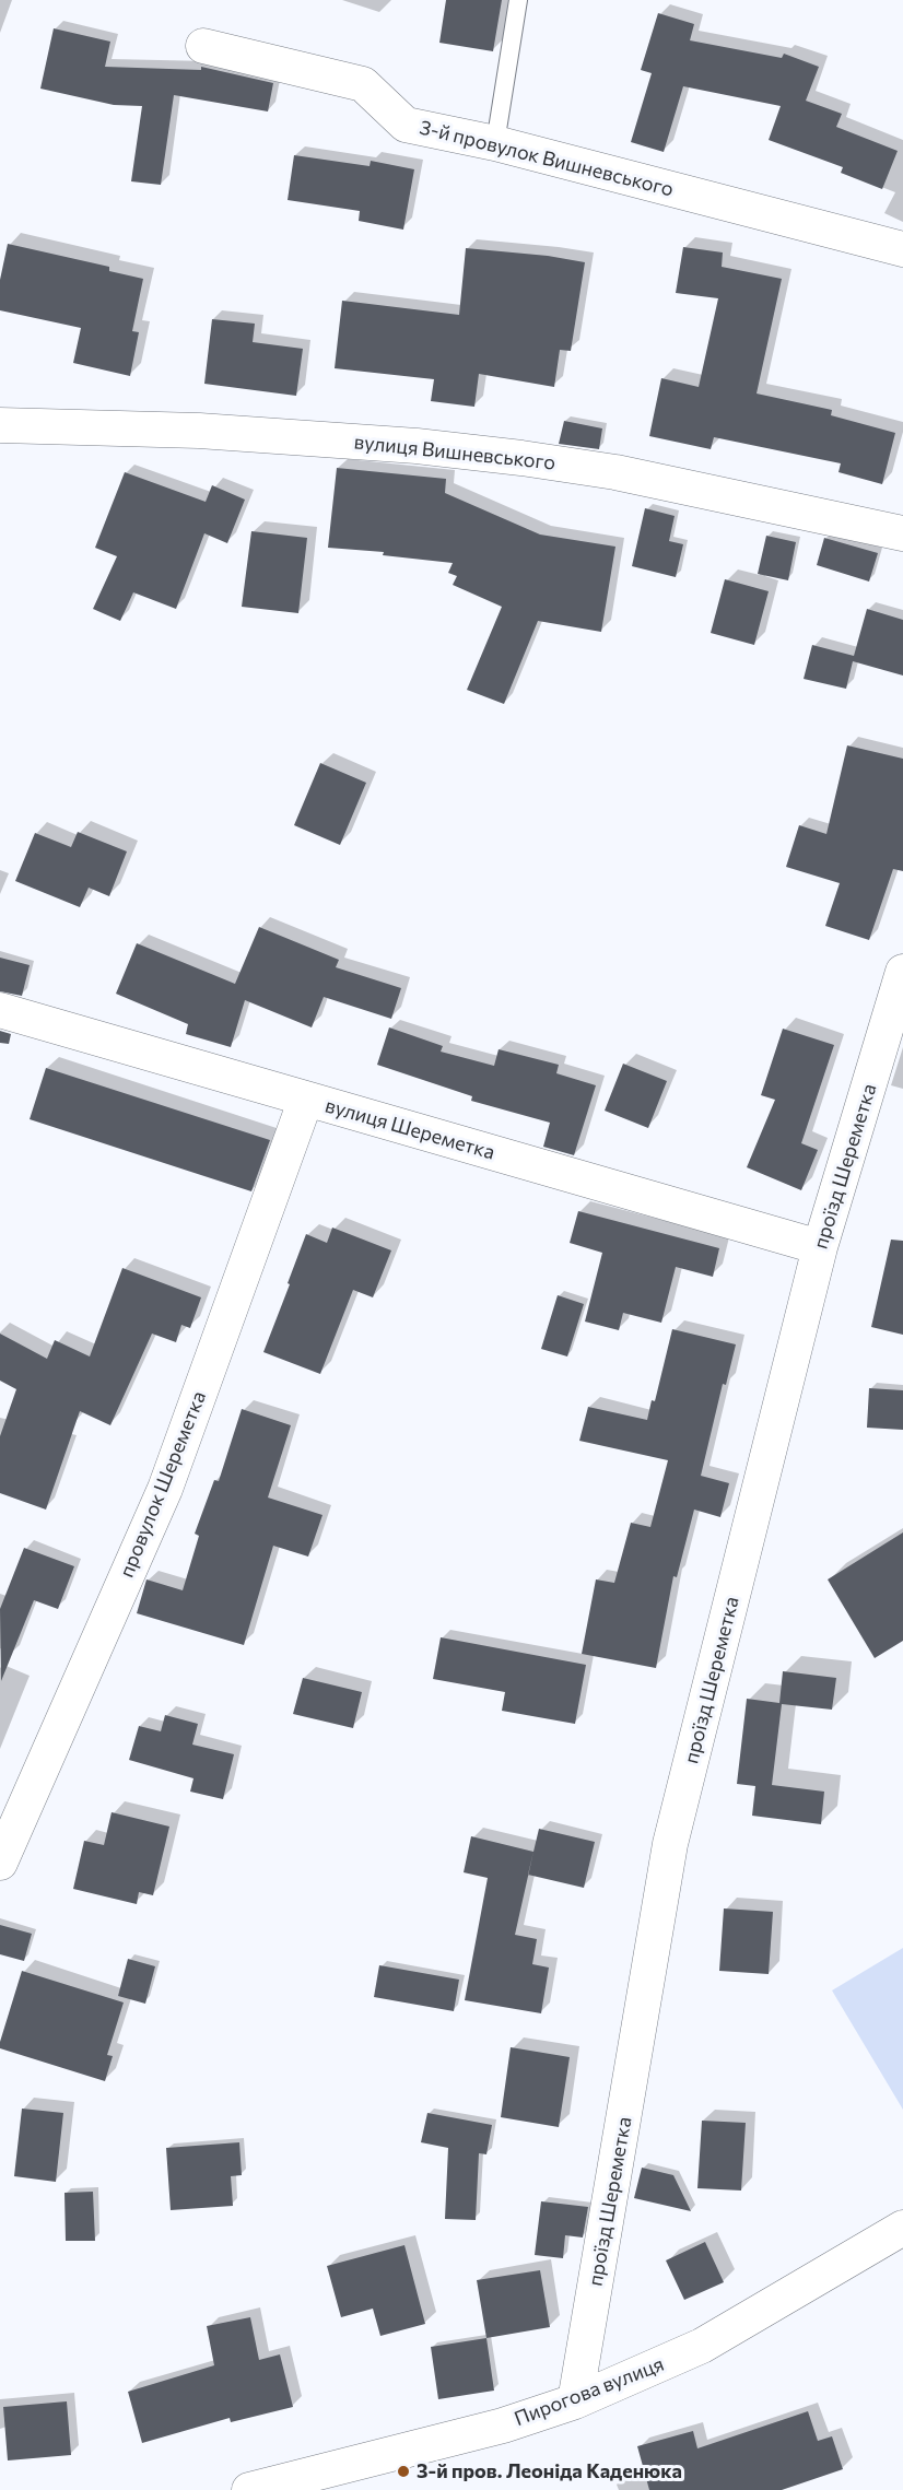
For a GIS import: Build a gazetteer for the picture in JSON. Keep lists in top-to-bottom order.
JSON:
{
  "streets": {
    "street": [
      "3-й провулок Вишневського",
      "вулиця Вишневського",
      "вулиця Шереметка",
      "проїзд Шереметка",
      "провулок Шереметка",
      "Пирогова вулиця"
    ]
  },
  "crossings": [
    ["вулиця Шереметка", "проїзд Шереметка"],
    ["вулиця Шереметка", "провулок Шереметка"],
    ["проїзд Шереметка", "Пирогова вулиця"]
  ],
  "places": ["3-й пров. Леоніда Каденюка"]
}
